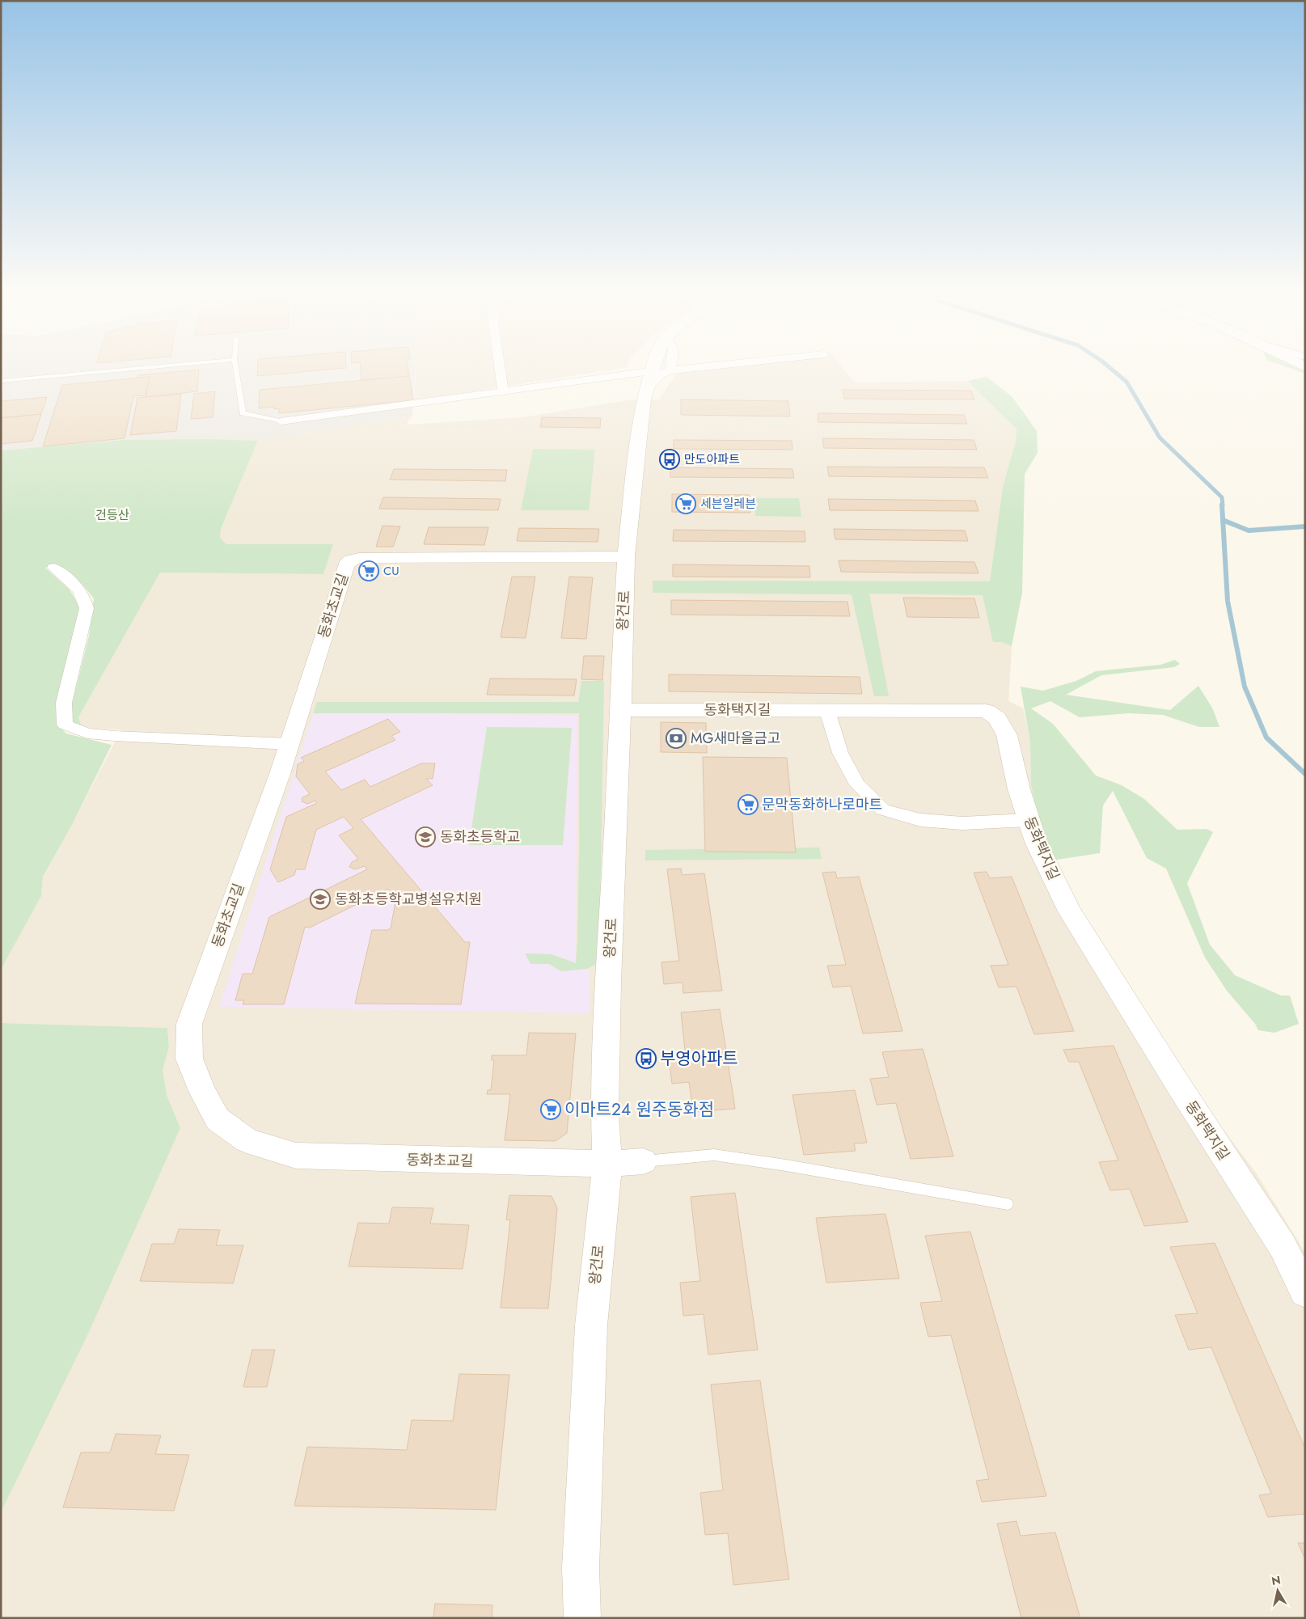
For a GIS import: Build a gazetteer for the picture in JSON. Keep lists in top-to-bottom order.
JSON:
{
  "streets": {
    "street": ["동화초교길", "왕건로", "동화택지길"]
  },
  "crossings": [
    ["동화초교길", "왕건로"],
    ["왕건로", "동화택지길"]
  ],
  "parks": ["건등산"],
  "places": {
    "bus stop": ["만도아파트", "부영아파트"],
    "supermarket": [
      "세븐일레븐",
      "CU",
      "문막동화하나로마트",
      "이마트24 원주동화점"
    ],
    "bank": ["MG새마을금고"],
    "school or university": ["동화초등학교", "동화초등학교병설유치원"]
  },
  "north": "top"
}
